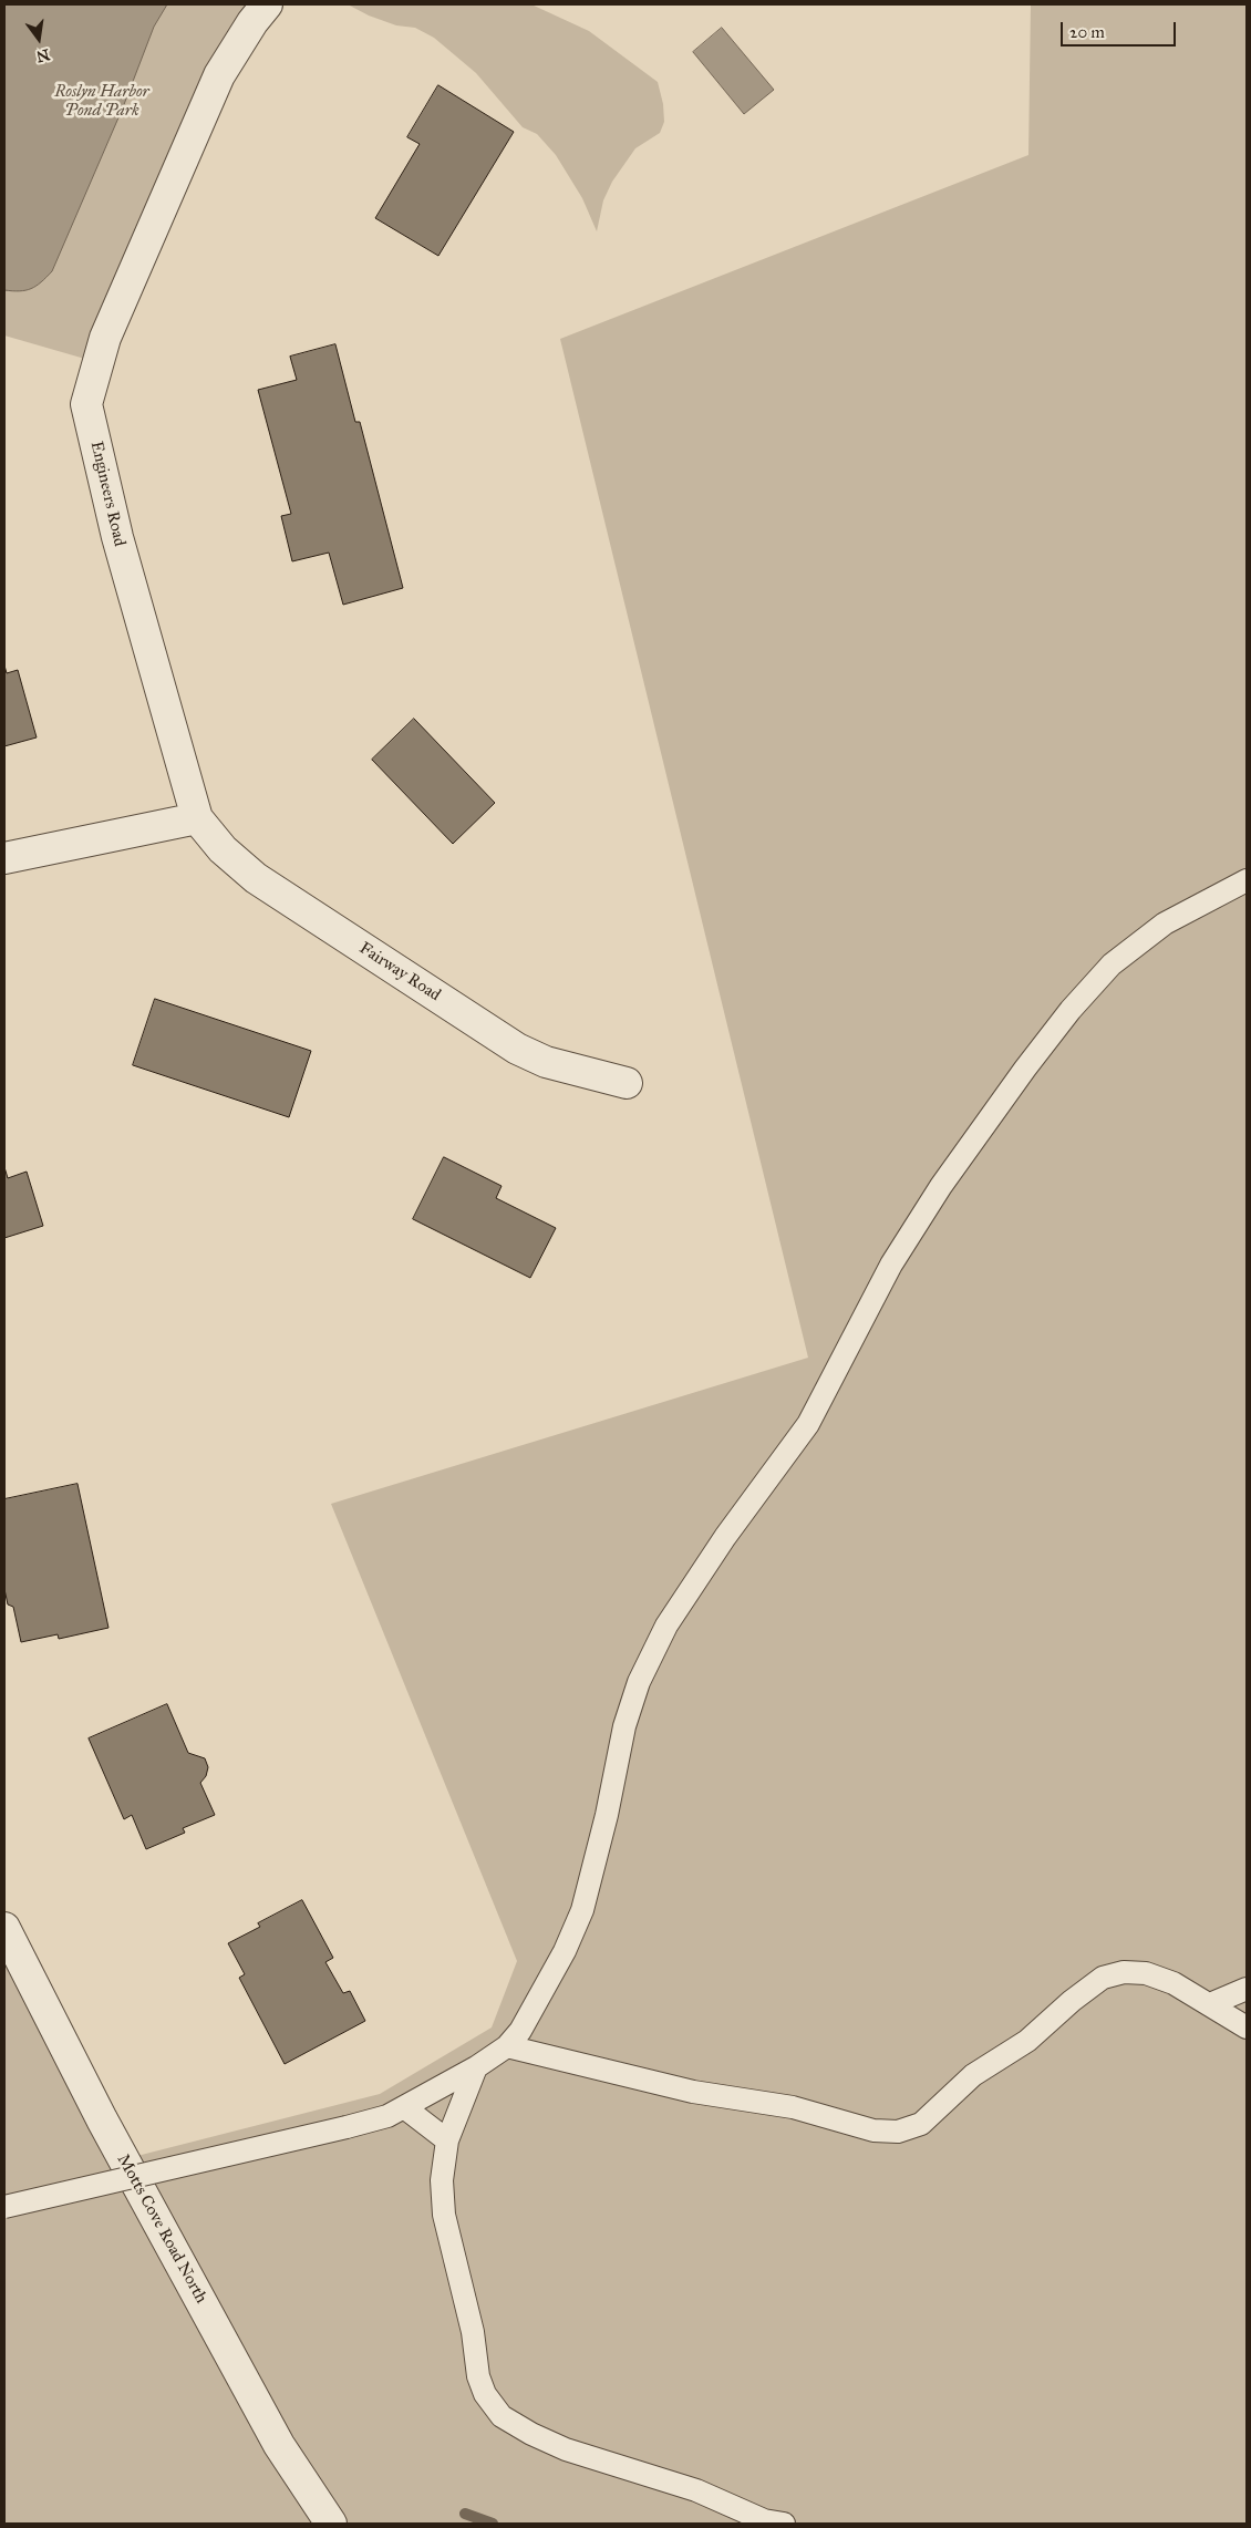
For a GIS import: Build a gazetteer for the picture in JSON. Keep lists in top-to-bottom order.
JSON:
{
  "streets": {
    "street": ["Engineers Road", "Fairway Road", "Motts Cove Road North"]
  },
  "crossings": [
    ["Engineers Road", "Fairway Road"]
  ],
  "parks": ["Roslyn Harbor Pond Park"],
  "scale_bar": "20 m",
  "north": "bottom"
}
